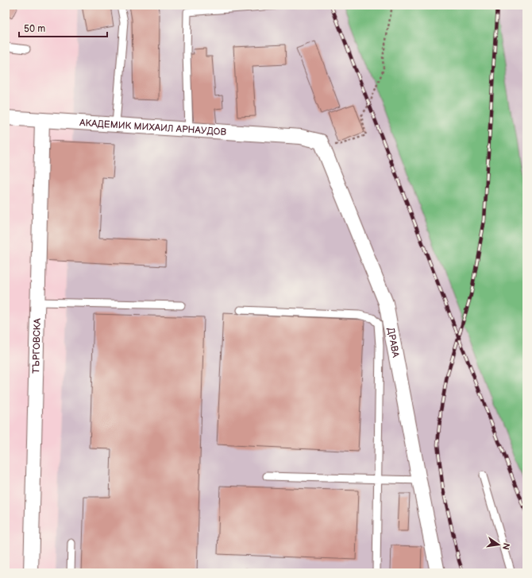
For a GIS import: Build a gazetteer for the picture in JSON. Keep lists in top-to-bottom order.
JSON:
{
  "streets": {
    "street": ["АКАДЕМИК МИХАИЛ АРНАУДОВ", "ДРАВА", "ТЪРГОВСКА"]
  },
  "crossings": [
    ["АКАДЕМИК МИХАИЛ АРНАУДОВ", "ДРАВА"],
    ["АКАДЕМИК МИХАИЛ АРНАУДОВ", "ТЪРГОВСКА"]
  ],
  "scale_bar": "50 m",
  "north": "right"
}
